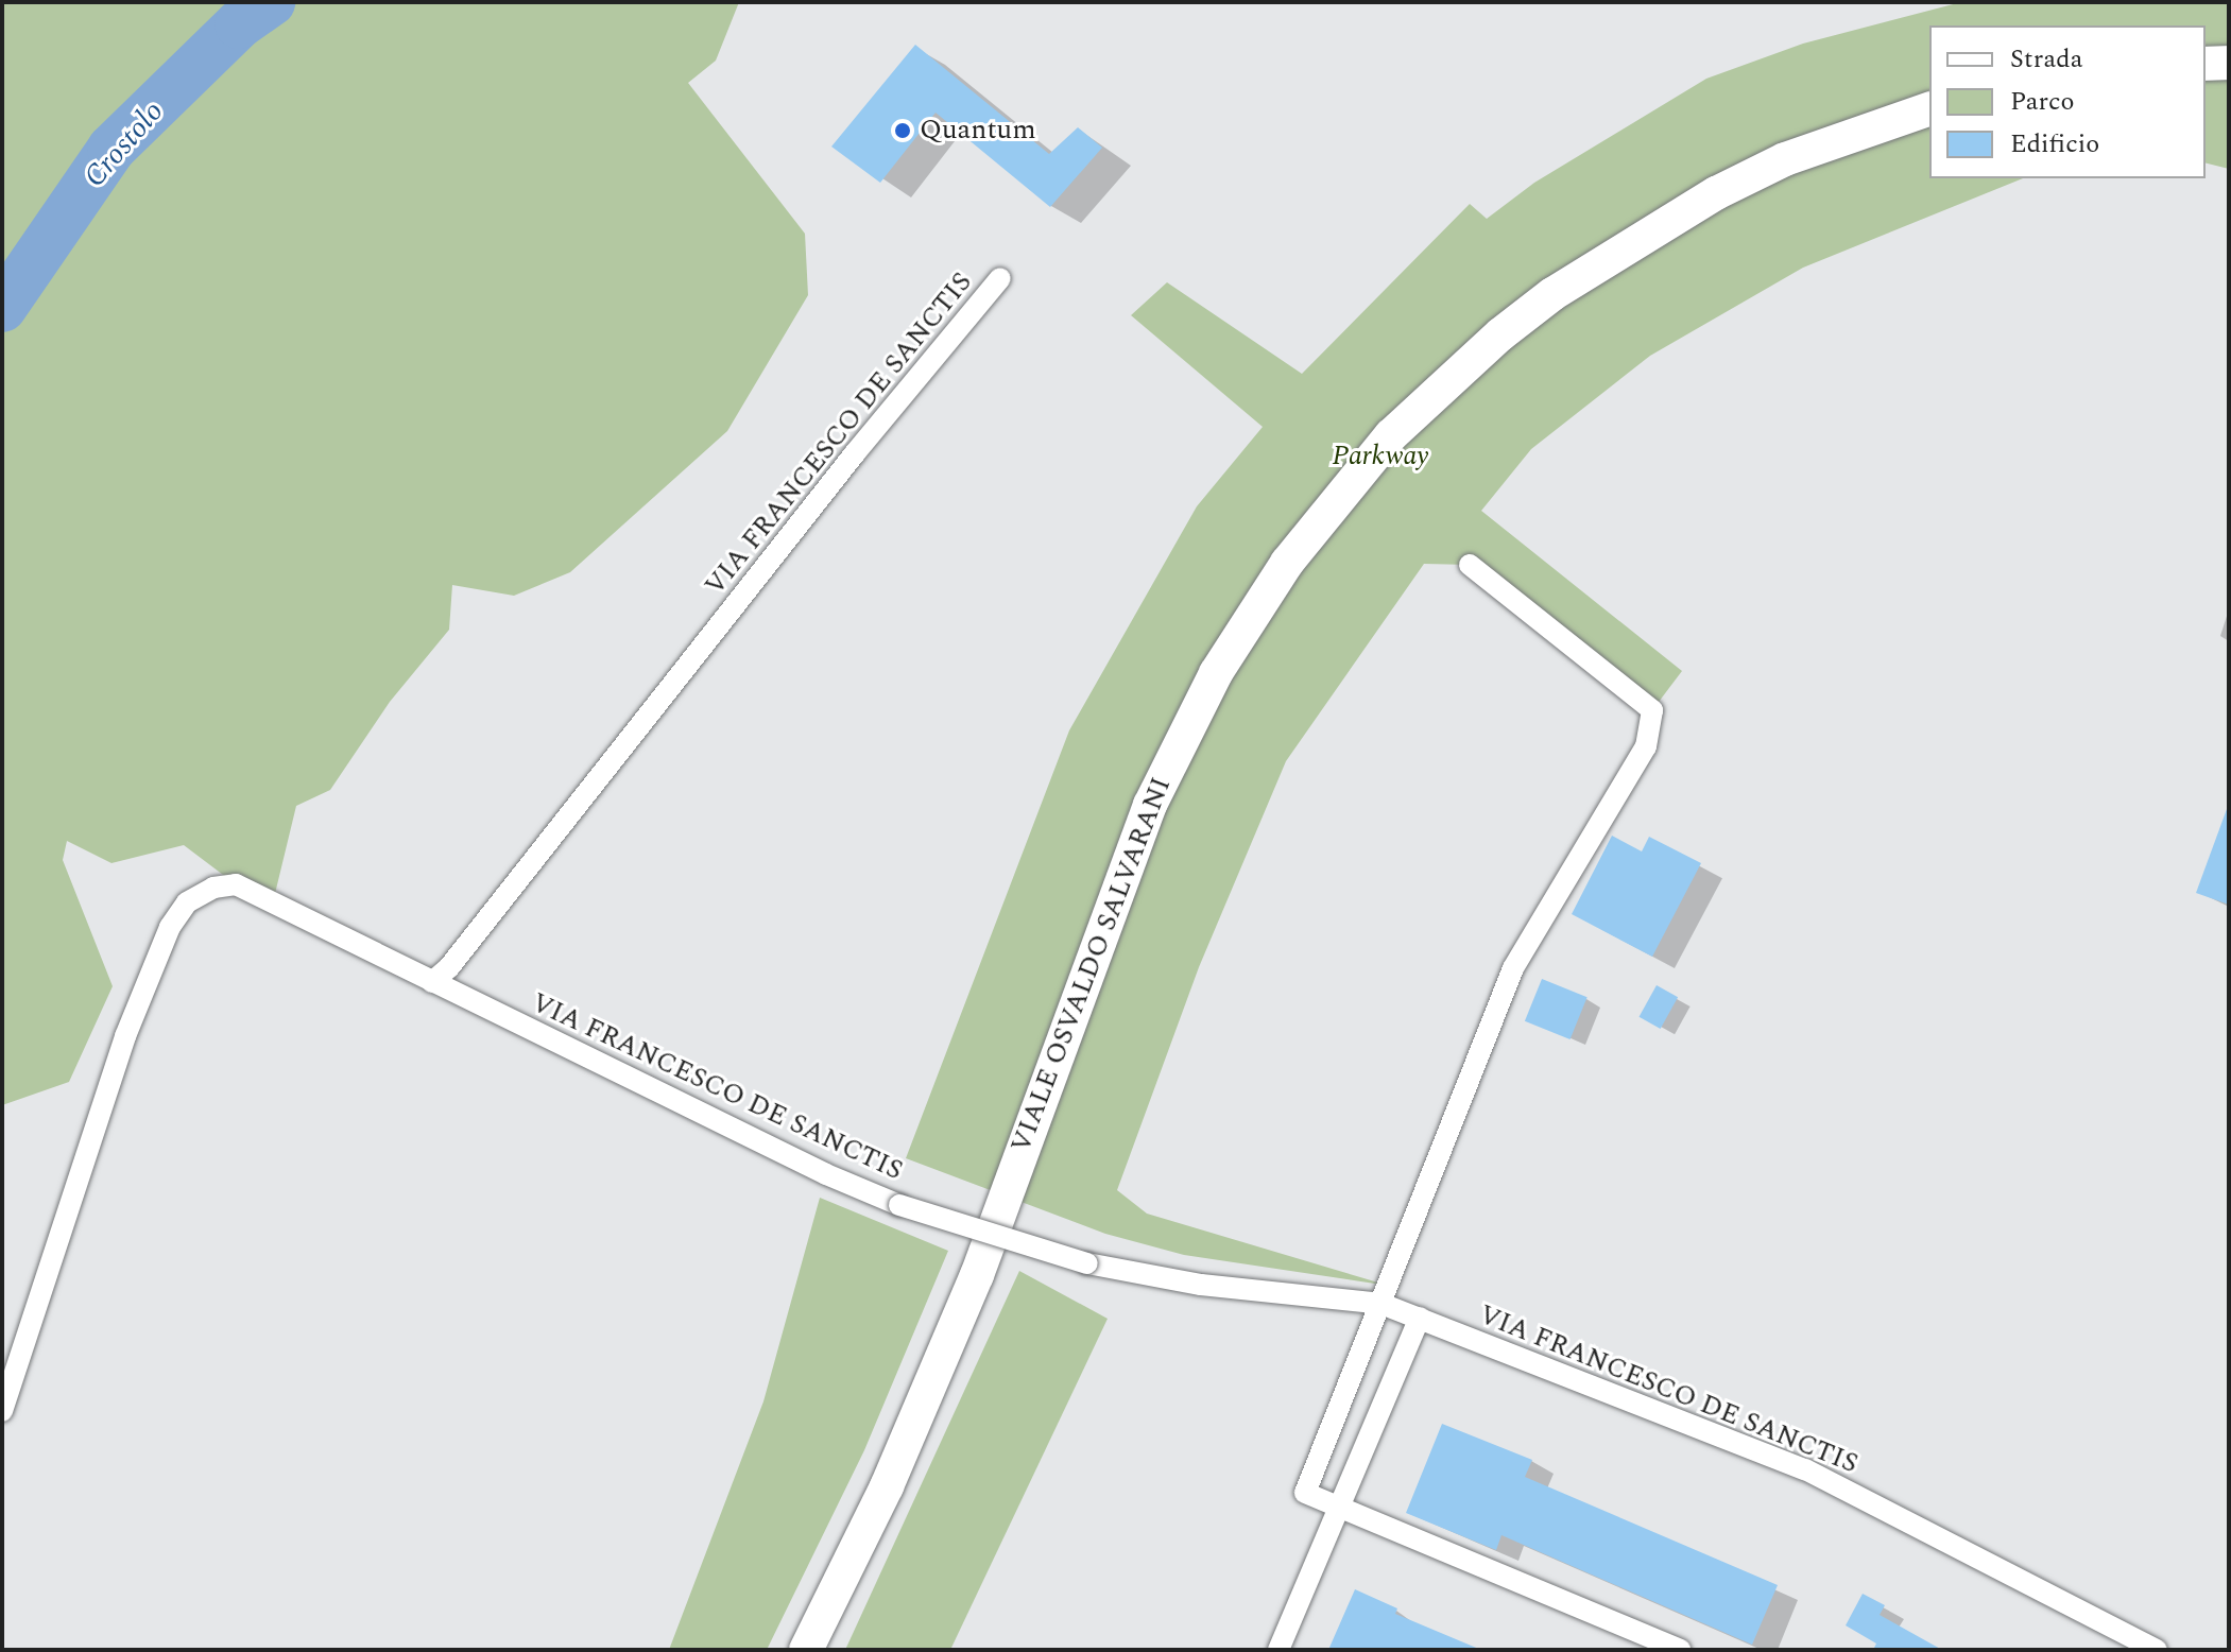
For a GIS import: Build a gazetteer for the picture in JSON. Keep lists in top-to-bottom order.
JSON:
{
  "streets": {
    "main road": ["VIALE OSVALDO SALVARANI"],
    "street": ["VIA FRANCESCO DE SANCTIS"]
  },
  "water": ["Crostolo"],
  "parks": ["Parkway"],
  "places": ["Quantum"],
  "legend": ["Strada", "Parco", "Edificio"]
}
